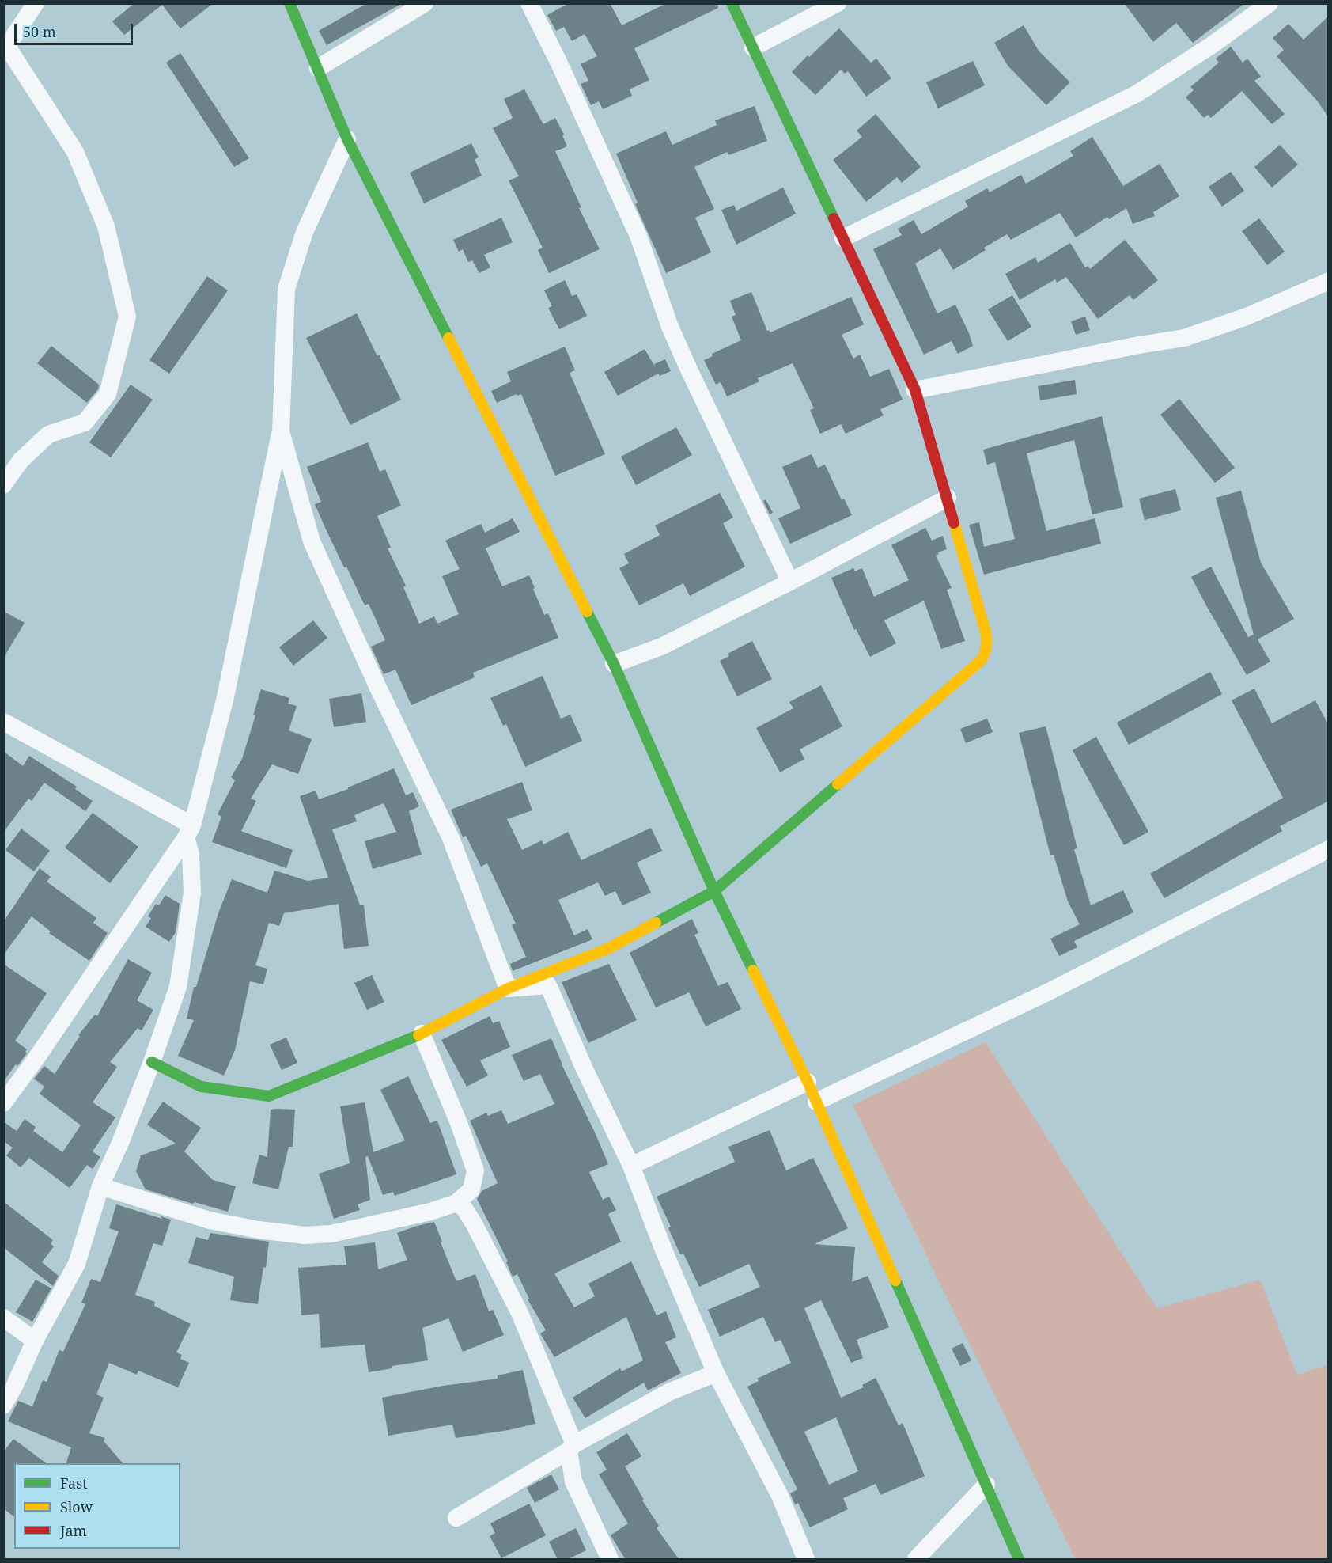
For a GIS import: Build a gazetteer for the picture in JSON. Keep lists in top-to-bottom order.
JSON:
{
  "legend": ["Fast", "Slow", "Jam"],
  "scale_bar": "50 m"
}
